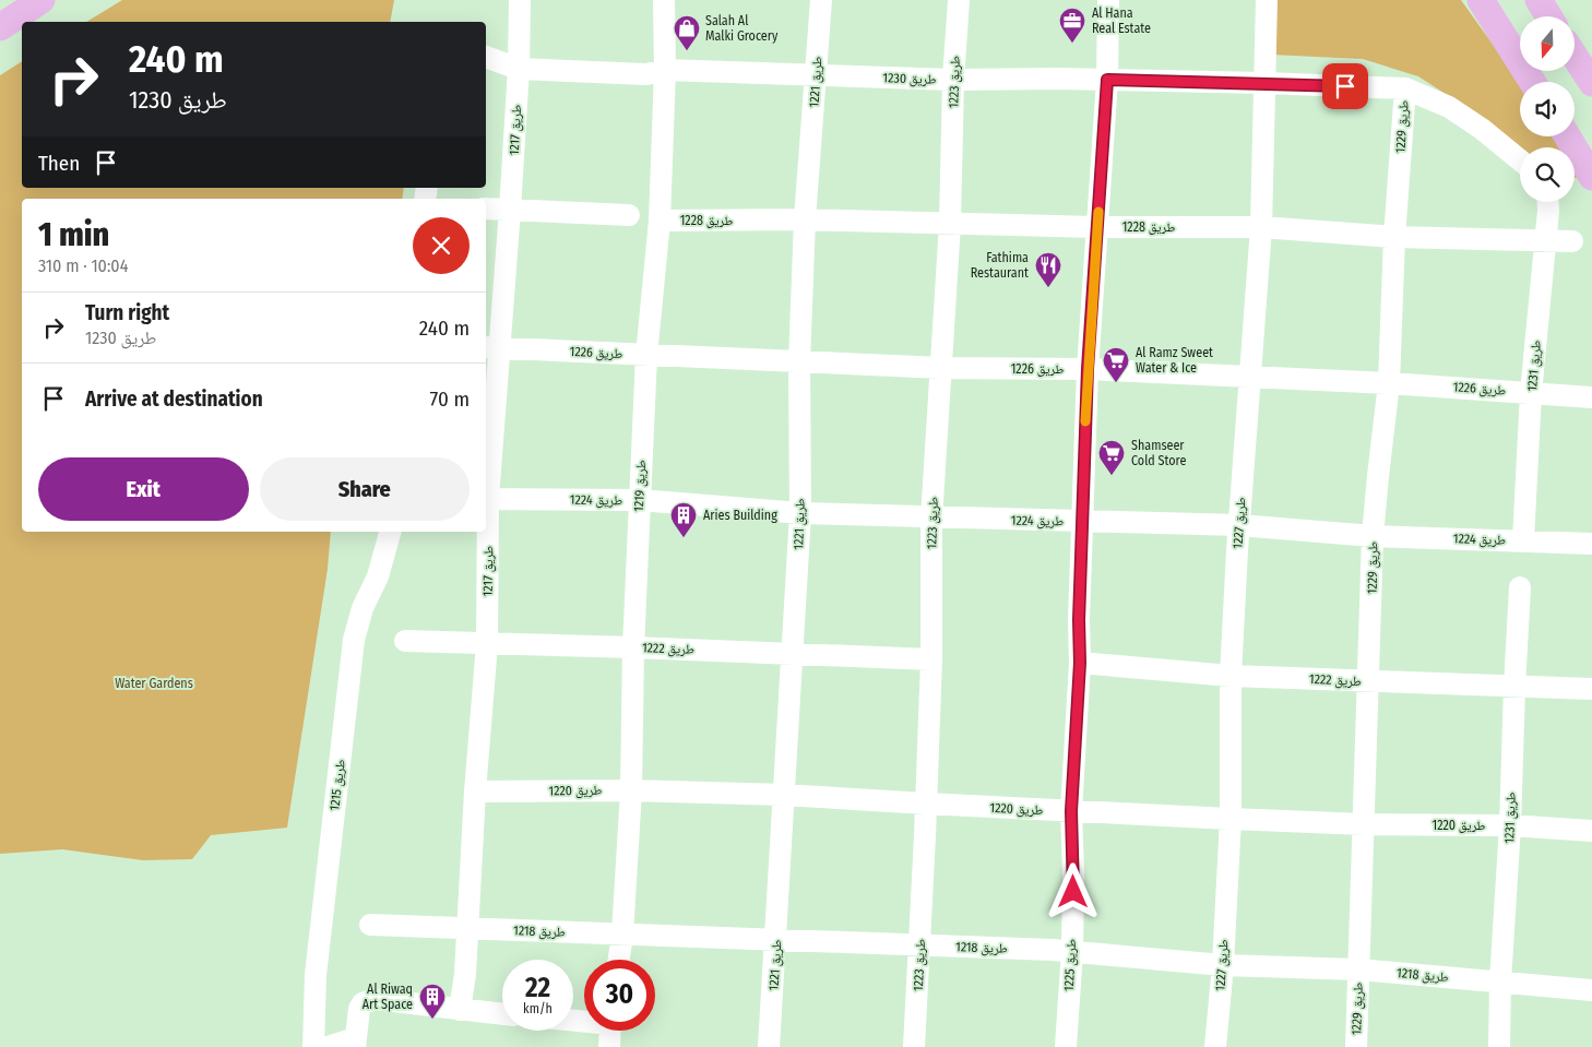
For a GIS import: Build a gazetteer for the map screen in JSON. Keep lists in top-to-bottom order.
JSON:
{
  "streets": {
    "street": [
      "طريق 1230",
      "طريق 1221",
      "طريق 1223",
      "طريق 1229",
      "طريق 1217",
      "طريق 1228",
      "طريق 1226",
      "طريق 1231",
      "طريق 1219",
      "طريق 1224",
      "طريق 1227",
      "طريق 1222",
      "طريق 1215",
      "طريق 1220",
      "طريق 1218",
      "طريق 1225"
    ]
  },
  "crossings": [
    ["طريق 1230", "طريق 1221"],
    ["طريق 1230", "طريق 1223"],
    ["طريق 1230", "طريق 1229"],
    ["طريق 1230", "طريق 1217"],
    ["طريق 1230", "طريق 1219"],
    ["طريق 1230", "طريق 1227"],
    ["طريق 1230", "طريق 1225"],
    ["طريق 1221", "طريق 1228"],
    ["طريق 1221", "طريق 1226"],
    ["طريق 1221", "طريق 1224"],
    ["طريق 1221", "طريق 1222"],
    ["طريق 1221", "طريق 1220"],
    ["طريق 1221", "طريق 1218"],
    ["طريق 1223", "طريق 1228"],
    ["طريق 1223", "طريق 1226"],
    ["طريق 1223", "طريق 1224"],
    ["طريق 1223", "طريق 1222"],
    ["طريق 1223", "طريق 1220"],
    ["طريق 1223", "طريق 1218"],
    ["طريق 1229", "طريق 1228"],
    ["طريق 1229", "طريق 1226"],
    ["طريق 1229", "طريق 1224"],
    ["طريق 1229", "طريق 1222"],
    ["طريق 1229", "طريق 1220"],
    ["طريق 1229", "طريق 1218"],
    ["طريق 1217", "طريق 1226"],
    ["طريق 1217", "طريق 1224"],
    ["طريق 1217", "طريق 1222"],
    ["طريق 1217", "طريق 1220"],
    ["طريق 1217", "طريق 1218"],
    ["طريق 1228", "طريق 1231"],
    ["طريق 1228", "طريق 1219"],
    ["طريق 1228", "طريق 1227"],
    ["طريق 1228", "طريق 1225"],
    ["طريق 1226", "طريق 1231"],
    ["طريق 1226", "طريق 1219"],
    ["طريق 1226", "طريق 1227"],
    ["طريق 1226", "طريق 1225"],
    ["طريق 1231", "طريق 1224"],
    ["طريق 1231", "طريق 1222"],
    ["طريق 1231", "طريق 1220"],
    ["طريق 1231", "طريق 1218"],
    ["طريق 1219", "طريق 1224"],
    ["طريق 1219", "طريق 1222"],
    ["طريق 1219", "طريق 1220"],
    ["طريق 1219", "طريق 1218"],
    ["طريق 1224", "طريق 1227"],
    ["طريق 1224", "طريق 1225"],
    ["طريق 1227", "طريق 1222"],
    ["طريق 1227", "طريق 1220"],
    ["طريق 1227", "طريق 1218"],
    ["طريق 1222", "طريق 1225"],
    ["طريق 1220", "طريق 1225"],
    ["طريق 1218", "طريق 1225"]
  ],
  "parks": ["Water Gardens"],
  "places": {
    "office": ["Al Hana Real Estate"],
    "shop": ["Salah Al Malki Grocery"],
    "restaurant": ["Fathima Restaurant"],
    "supermarket": ["Al Ramz Sweet Water & Ice", "Shamseer Cold Store"],
    "building": ["Aries Building", "Al Riwaq Art Space"]
  },
  "north": "bottom",
  "page": {
    "turn": ["240 m", "طريق 1230"],
    "then": "Then",
    "heading": ["1 min", "310 m · 10:04"],
    "list": [
      {
        "name": "Turn right",
        "note": "طريق 1230",
        "value": "240 m"
      },
      {
        "name": "Arrive at destination",
        "value": "70 m"
      }
    ],
    "buttons": ["Exit", "Share"],
    "speed": "22 km/h",
    "limit": "30"
  }
}
